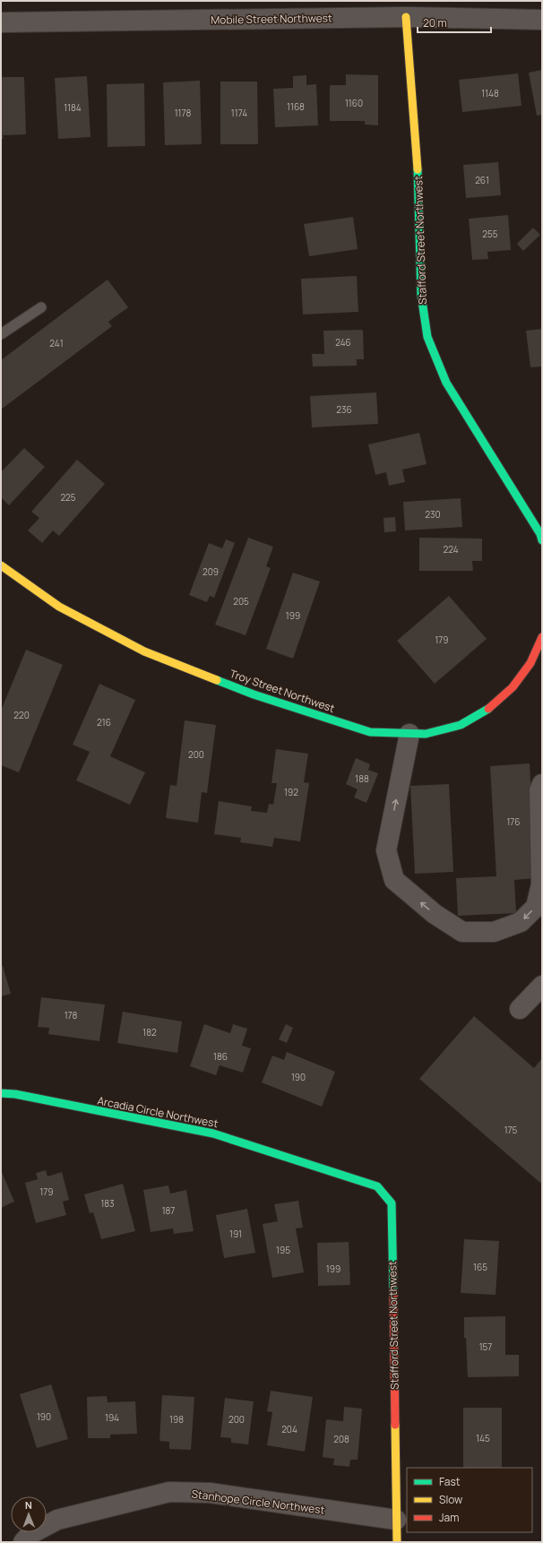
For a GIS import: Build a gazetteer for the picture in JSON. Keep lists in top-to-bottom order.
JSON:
{
  "streets": {
    "street": [
      "Mobile Street Northwest",
      "Stafford Street Northwest",
      "Troy Street Northwest",
      "Arcadia Circle Northwest",
      "Stanhope Circle Northwest"
    ]
  },
  "crossings": [
    ["Mobile Street Northwest", "Stafford Street Northwest"],
    ["Stafford Street Northwest", "Arcadia Circle Northwest"],
    ["Stafford Street Northwest", "Stanhope Circle Northwest"]
  ],
  "house_numbers": [
    "1148",
    "1160",
    "1168",
    "1184",
    "1178",
    "1174",
    "261",
    "255",
    "246",
    "241",
    "236",
    "225",
    "230",
    "224",
    "209",
    "205",
    "199",
    "179",
    "220",
    "216",
    "200",
    "188",
    "192",
    "176",
    "178",
    "182",
    "186",
    "190",
    "175",
    "179",
    "183",
    "187",
    "191",
    "195",
    "165",
    "199",
    "157",
    "190",
    "194",
    "198",
    "200",
    "204",
    "145",
    "208"
  ],
  "legend": ["Fast", "Slow", "Jam"],
  "scale_bar": "20 m",
  "north": "top"
}
